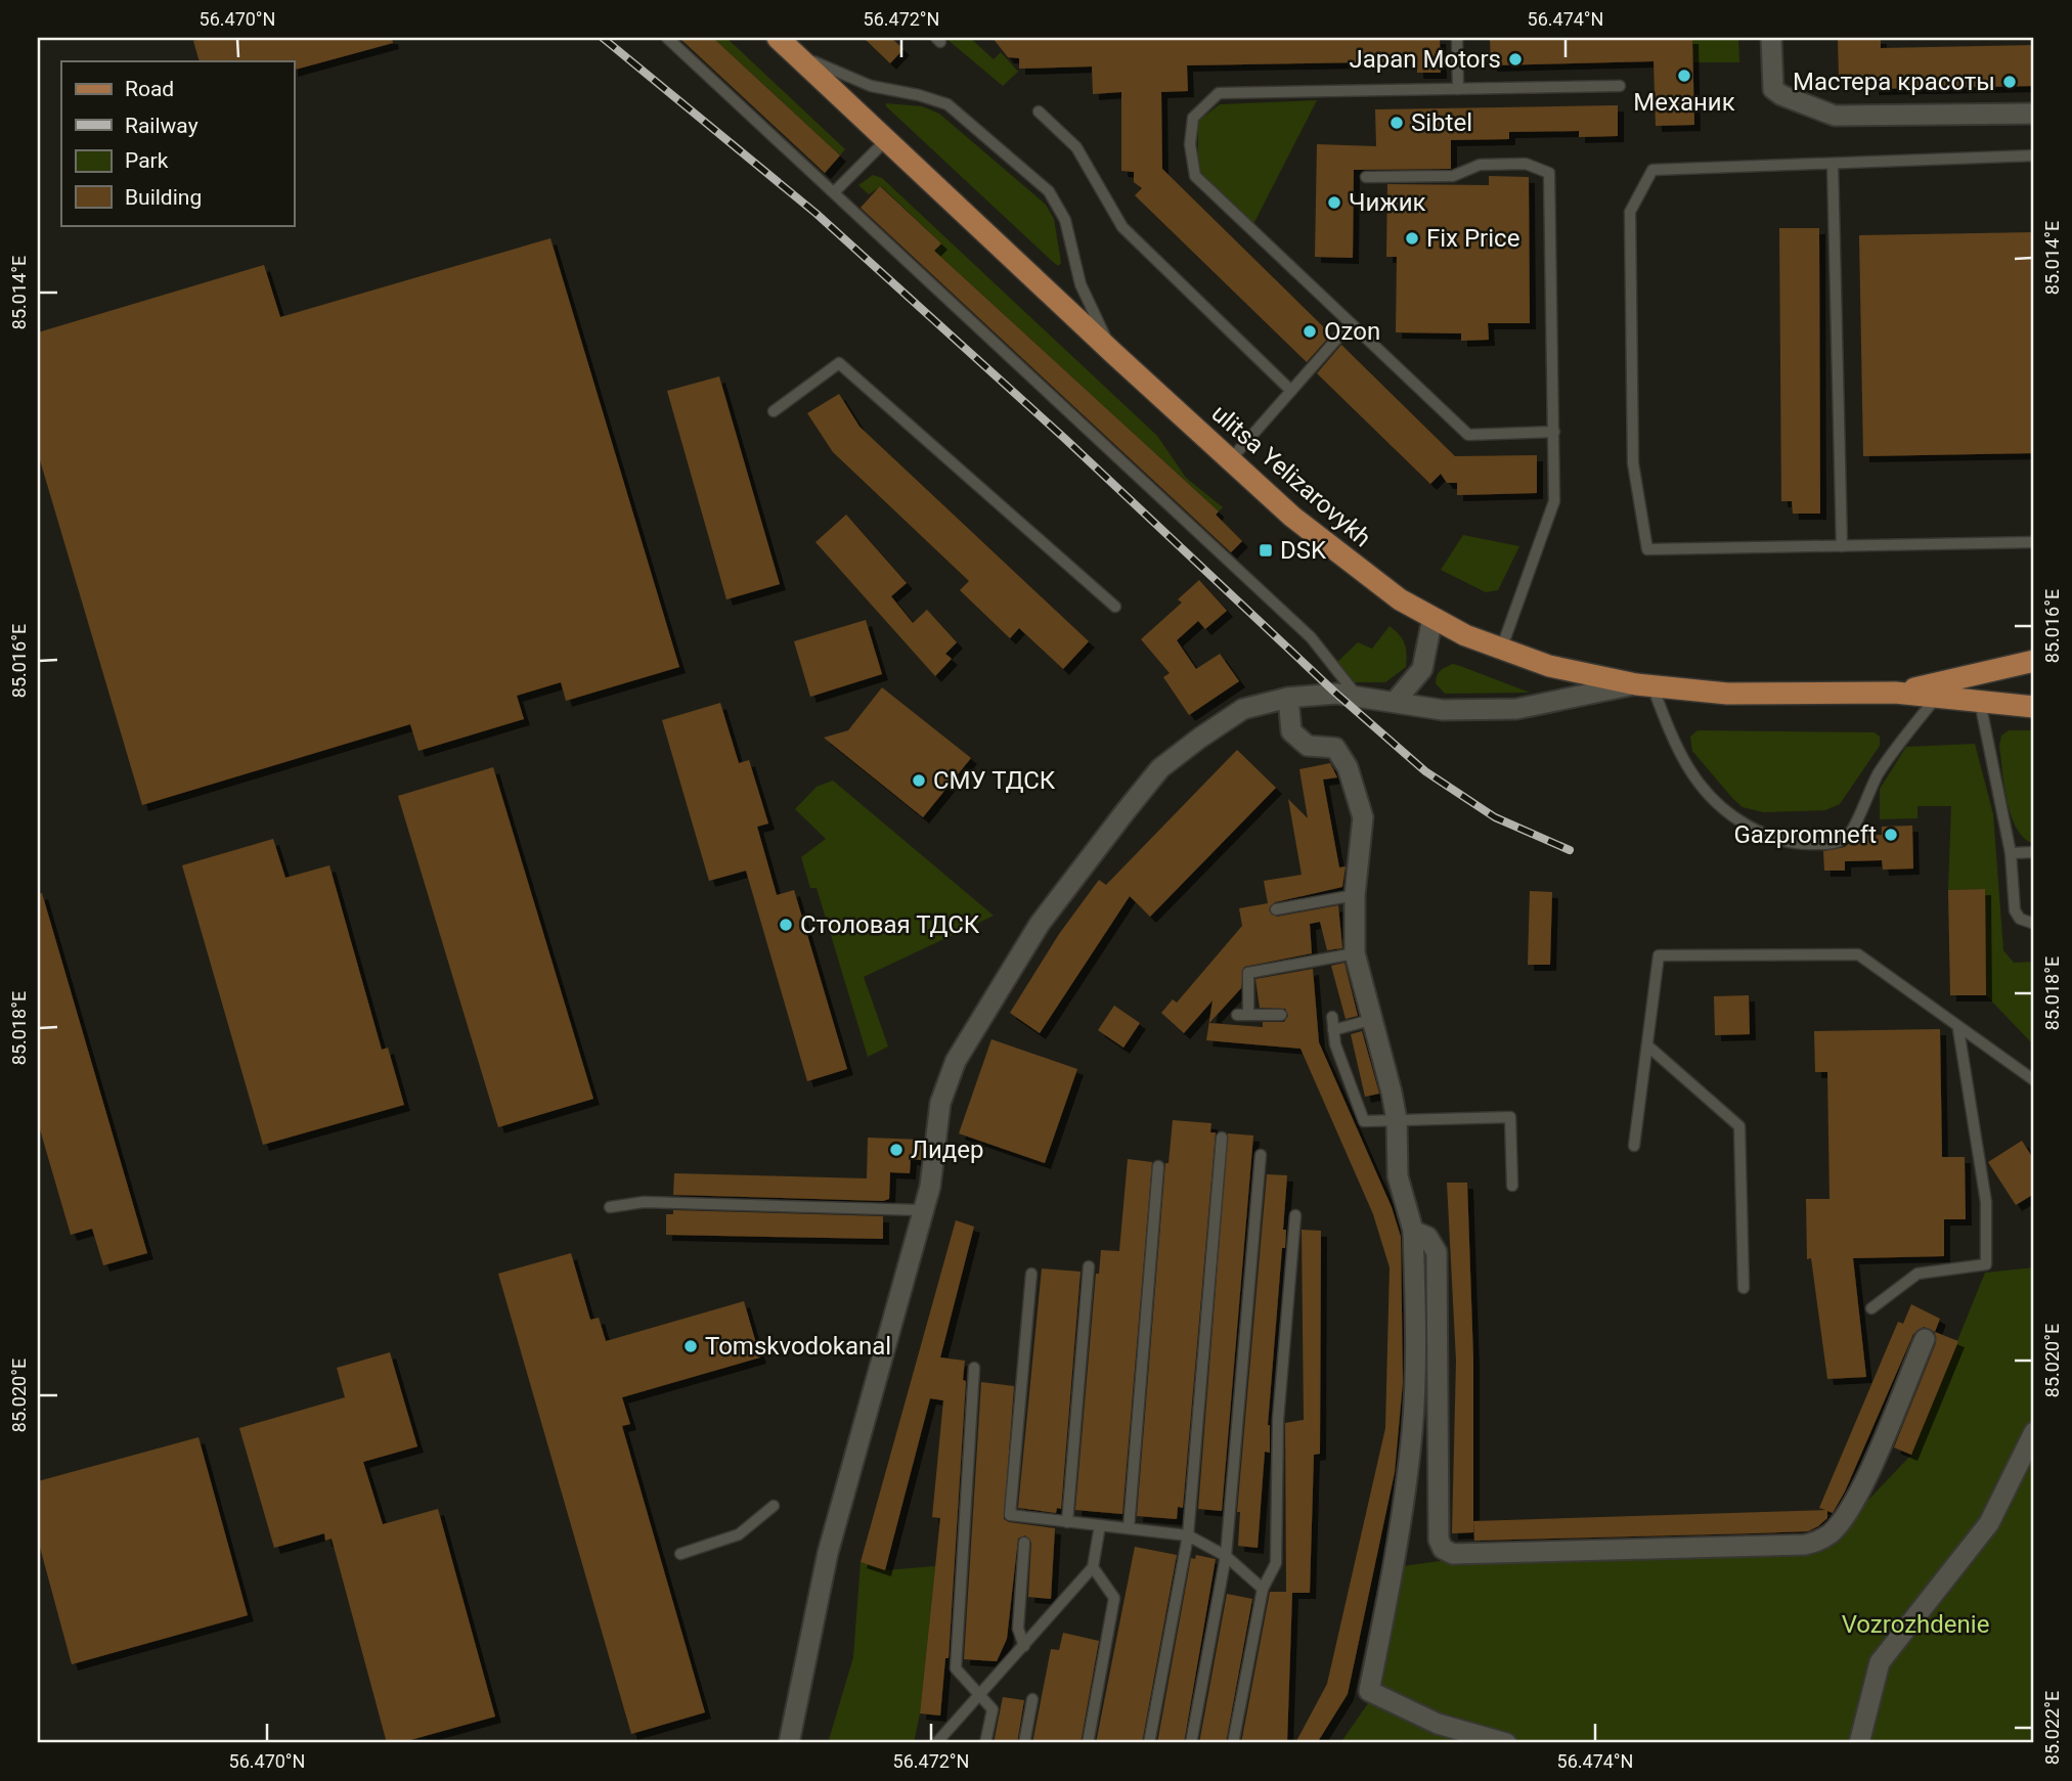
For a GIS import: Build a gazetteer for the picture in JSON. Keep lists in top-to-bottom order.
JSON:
{
  "streets": {
    "main road": ["ulitsa Yelizarovykh"]
  },
  "parks": ["Vozrozhdenie"],
  "places": {
    "other": [
      "Japan Motors",
      "Механик",
      "Мастера красоты",
      "Sibtel",
      "Чижик",
      "Fix Price",
      "Ozon",
      "СМУ ТДСК",
      "Gazpromneft",
      "Столовая ТДСК",
      "Лидер",
      "Tomskvodokanal"
    ],
    "transit": ["DSK"]
  },
  "legend": [
    "Road",
    "Railway",
    "Park",
    "Building"
  ],
  "coordinates": [
    "56.470°N",
    "56.472°N",
    "56.474°N",
    "85.014°E",
    "85.016°E",
    "85.018°E",
    "85.020°E",
    "85.022°E"
  ]
}
